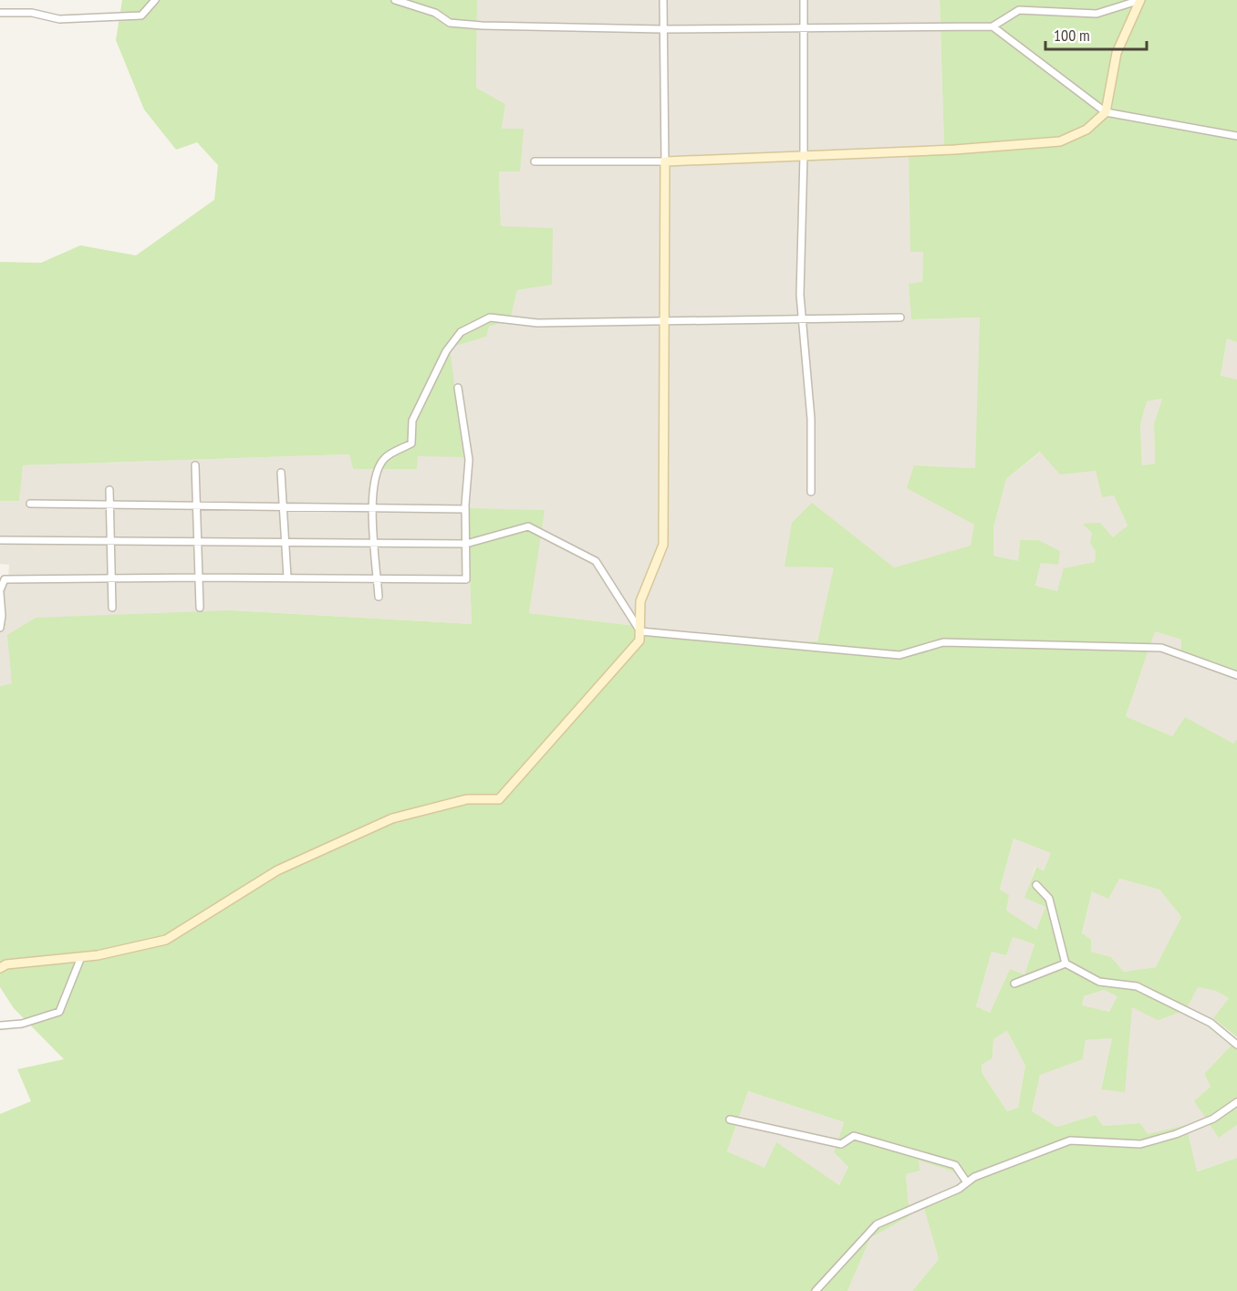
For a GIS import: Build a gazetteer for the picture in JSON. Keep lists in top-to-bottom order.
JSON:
{
  "scale_bar": "100 m"
}
